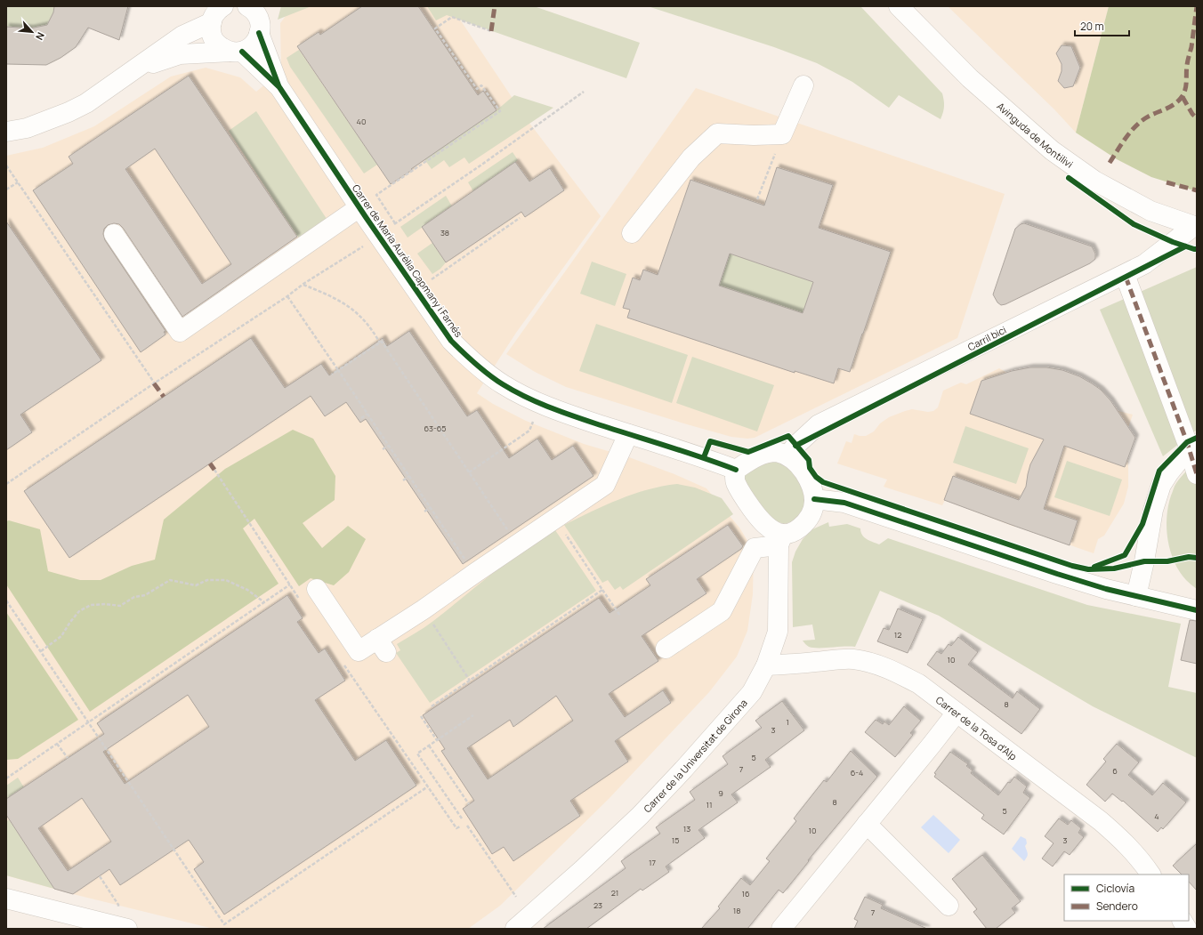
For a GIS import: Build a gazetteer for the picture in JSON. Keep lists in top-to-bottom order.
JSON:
{
  "streets": {
    "street": [
      "Avinguda de Montilivi",
      "Carrer de Maria Aurèlia Capmany i Farnés",
      "Carrer de la Tosa d'Alp",
      "Carrer de la Universitat de Girona"
    ],
    "cycle path": ["Carril bici"]
  },
  "crossings": [
    ["Carrer de Maria Aurèlia Capmany i Farnés", "Carrer de la Universitat de Girona"],
    ["Carrer de la Tosa d'Alp", "Carrer de la Universitat de Girona"]
  ],
  "house_numbers": [
    "40",
    "38",
    "63-65",
    "12",
    "10",
    "8",
    "1",
    "3",
    "5",
    "7",
    "6",
    "6-4",
    "9",
    "8",
    "11",
    "5",
    "4",
    "13",
    "10",
    "15",
    "3",
    "17",
    "21",
    "16",
    "23",
    "18",
    "7"
  ],
  "legend": ["Ciclovía", "Sendero"],
  "scale_bar": "20 m",
  "north": "bottom right"
}
